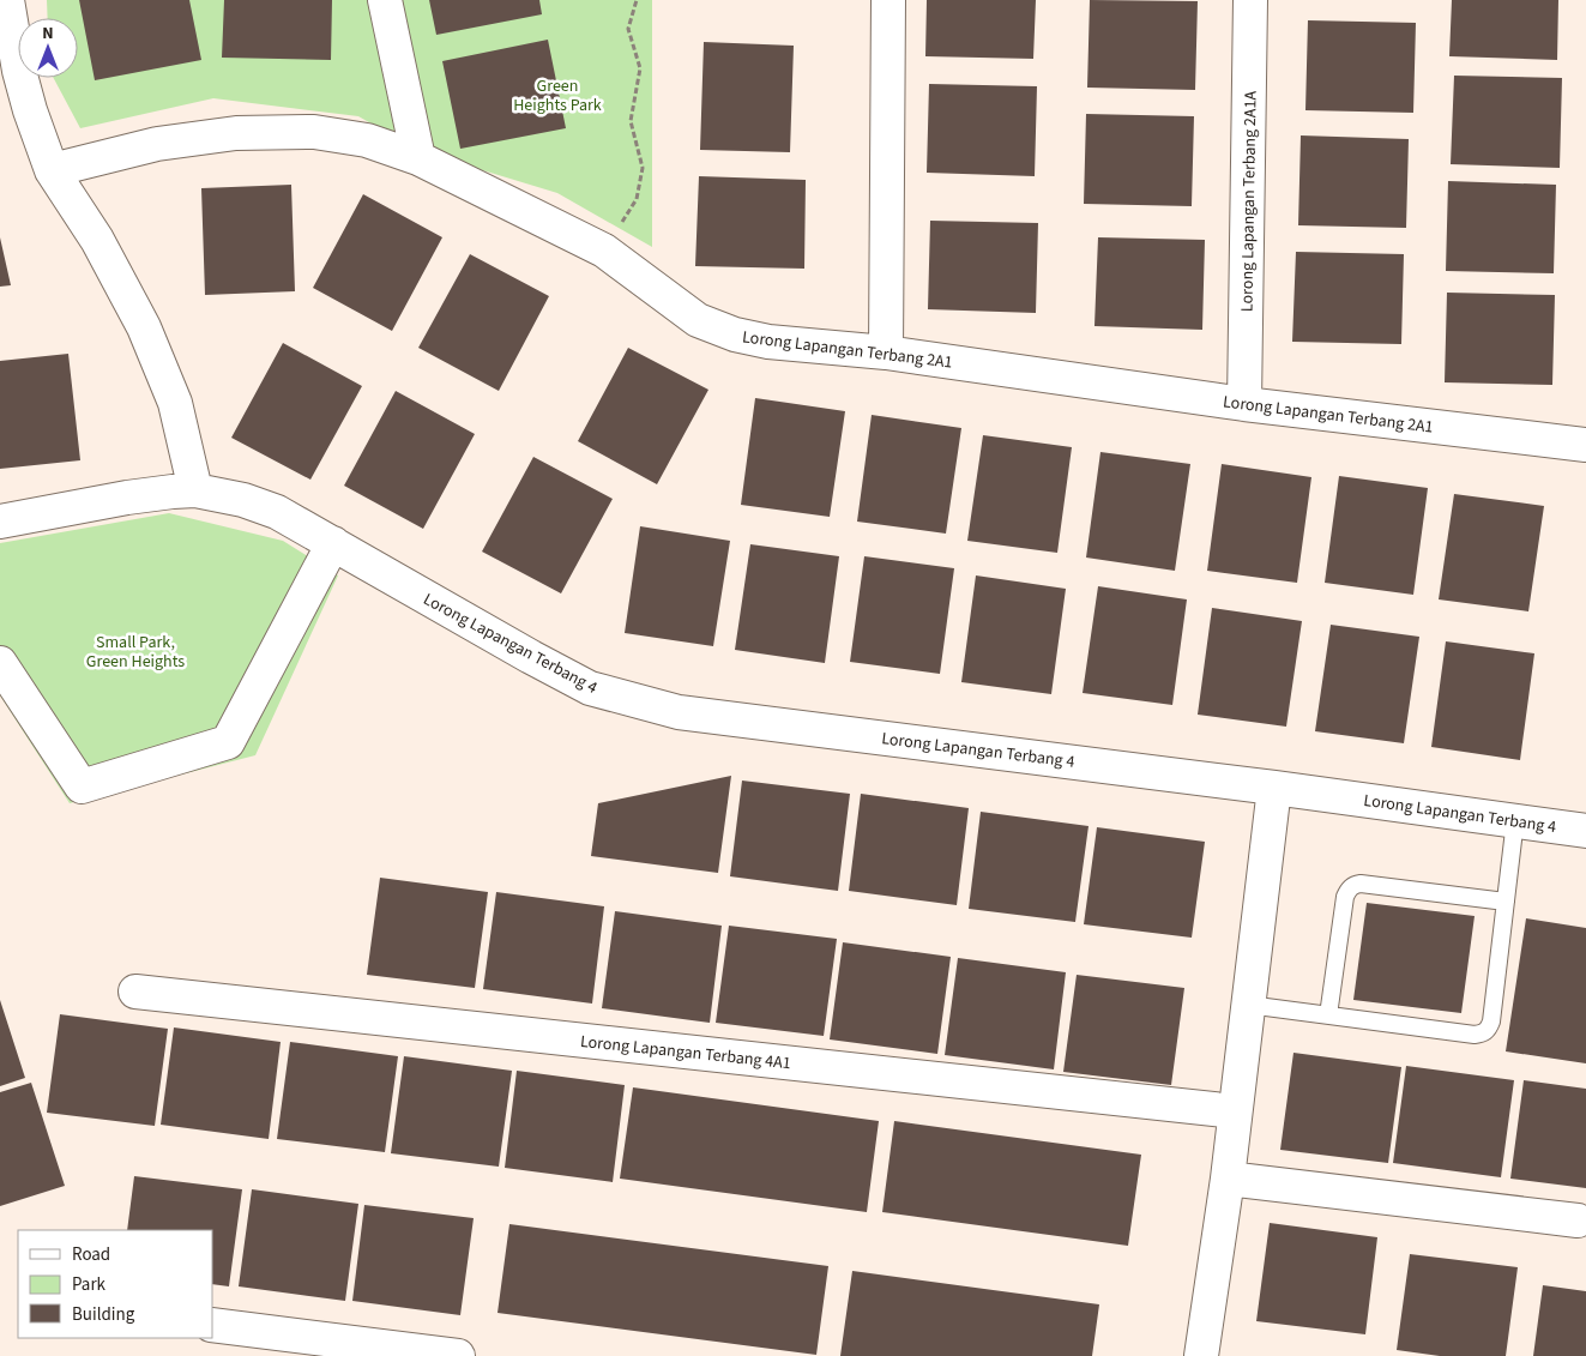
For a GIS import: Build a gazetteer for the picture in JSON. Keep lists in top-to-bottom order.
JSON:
{
  "streets": {
    "street": [
      "Lorong Lapangan Terbang 2A1A",
      "Lorong Lapangan Terbang 2A1",
      "Lorong Lapangan Terbang 4",
      "Lorong Lapangan Terbang 4A1"
    ]
  },
  "crossings": [
    ["Lorong Lapangan Terbang 2A1A", "Lorong Lapangan Terbang 2A1"]
  ],
  "parks": ["Green Heights Park", "Small Park, Green Heights"],
  "legend": ["Road", "Park", "Building"],
  "north": "top"
}
